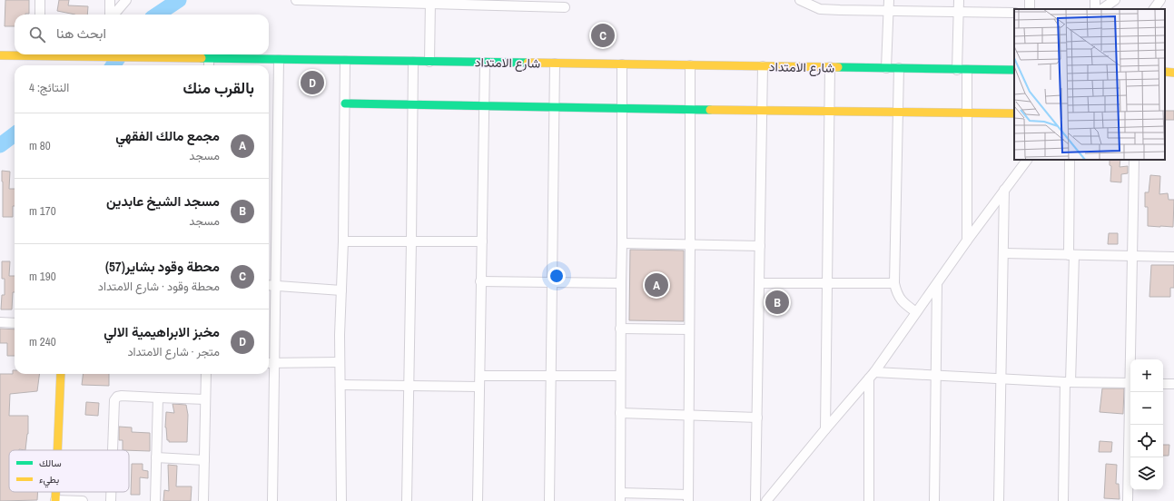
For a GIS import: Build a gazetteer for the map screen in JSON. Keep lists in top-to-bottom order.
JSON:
{
  "streets": {
    "street": ["شارع الامتداد"]
  },
  "legend": ["سالك", "بطيء"],
  "page": {
    "search": "ابحث هنا",
    "pins": [
      "C",
      "D",
      "A",
      "B"
    ],
    "heading": ["بالقرب منك", "النتائج: 4"],
    "list": [
      {
        "mark": "A",
        "name": "مجمع مالك الفقهي",
        "note": "مسجد",
        "value": "80 m"
      },
      {
        "mark": "B",
        "name": "مسجد الشيخ عابدين",
        "note": "مسجد",
        "value": "170 m"
      },
      {
        "mark": "C",
        "name": "محطة وقود بشاير(57)",
        "note": "محطة وقود · شارع الامتداد",
        "value": "190 m"
      },
      {
        "mark": "D",
        "name": "مخبز الابراهيمية الالي",
        "note": "متجر · شارع الامتداد",
        "value": "240 m"
      }
    ],
    "map_buttons": ["+", "−"]
  }
}
